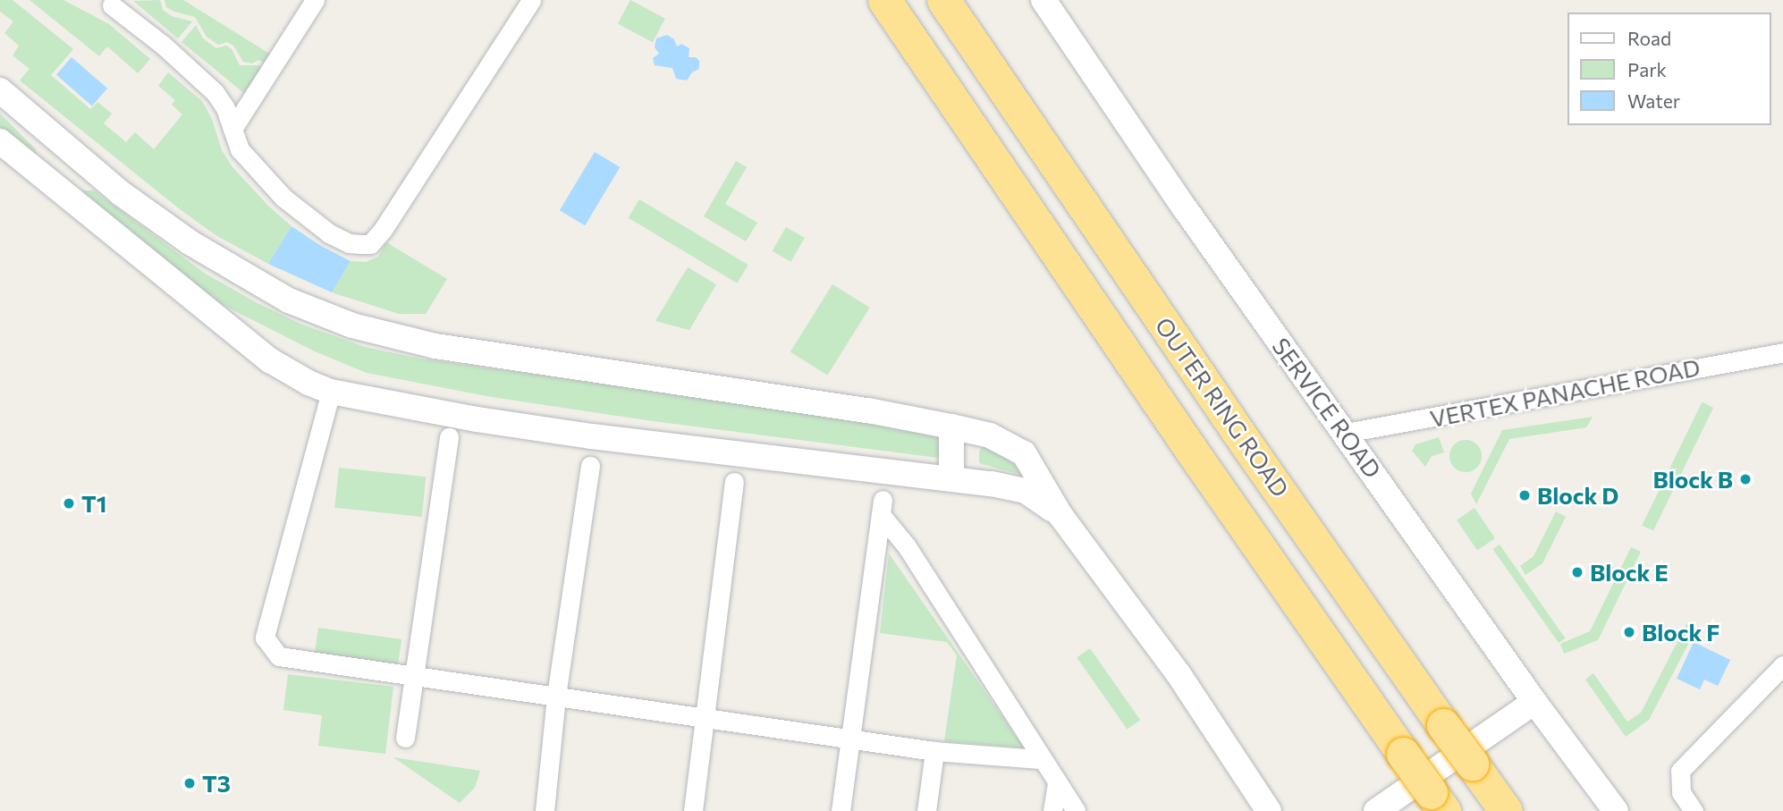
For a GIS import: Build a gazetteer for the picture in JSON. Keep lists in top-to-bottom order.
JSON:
{
  "streets": {
    "highway": ["OUTER RING ROAD"],
    "main road": ["SERVICE ROAD"],
    "street": ["VERTEX PANACHE ROAD"]
  },
  "crossings": [
    ["VERTEX PANACHE ROAD", "SERVICE ROAD"]
  ],
  "places": [
    "Block B",
    "Block D",
    "T1",
    "Block E",
    "Block F",
    "T3"
  ],
  "legend": ["Road", "Park", "Water"]
}
